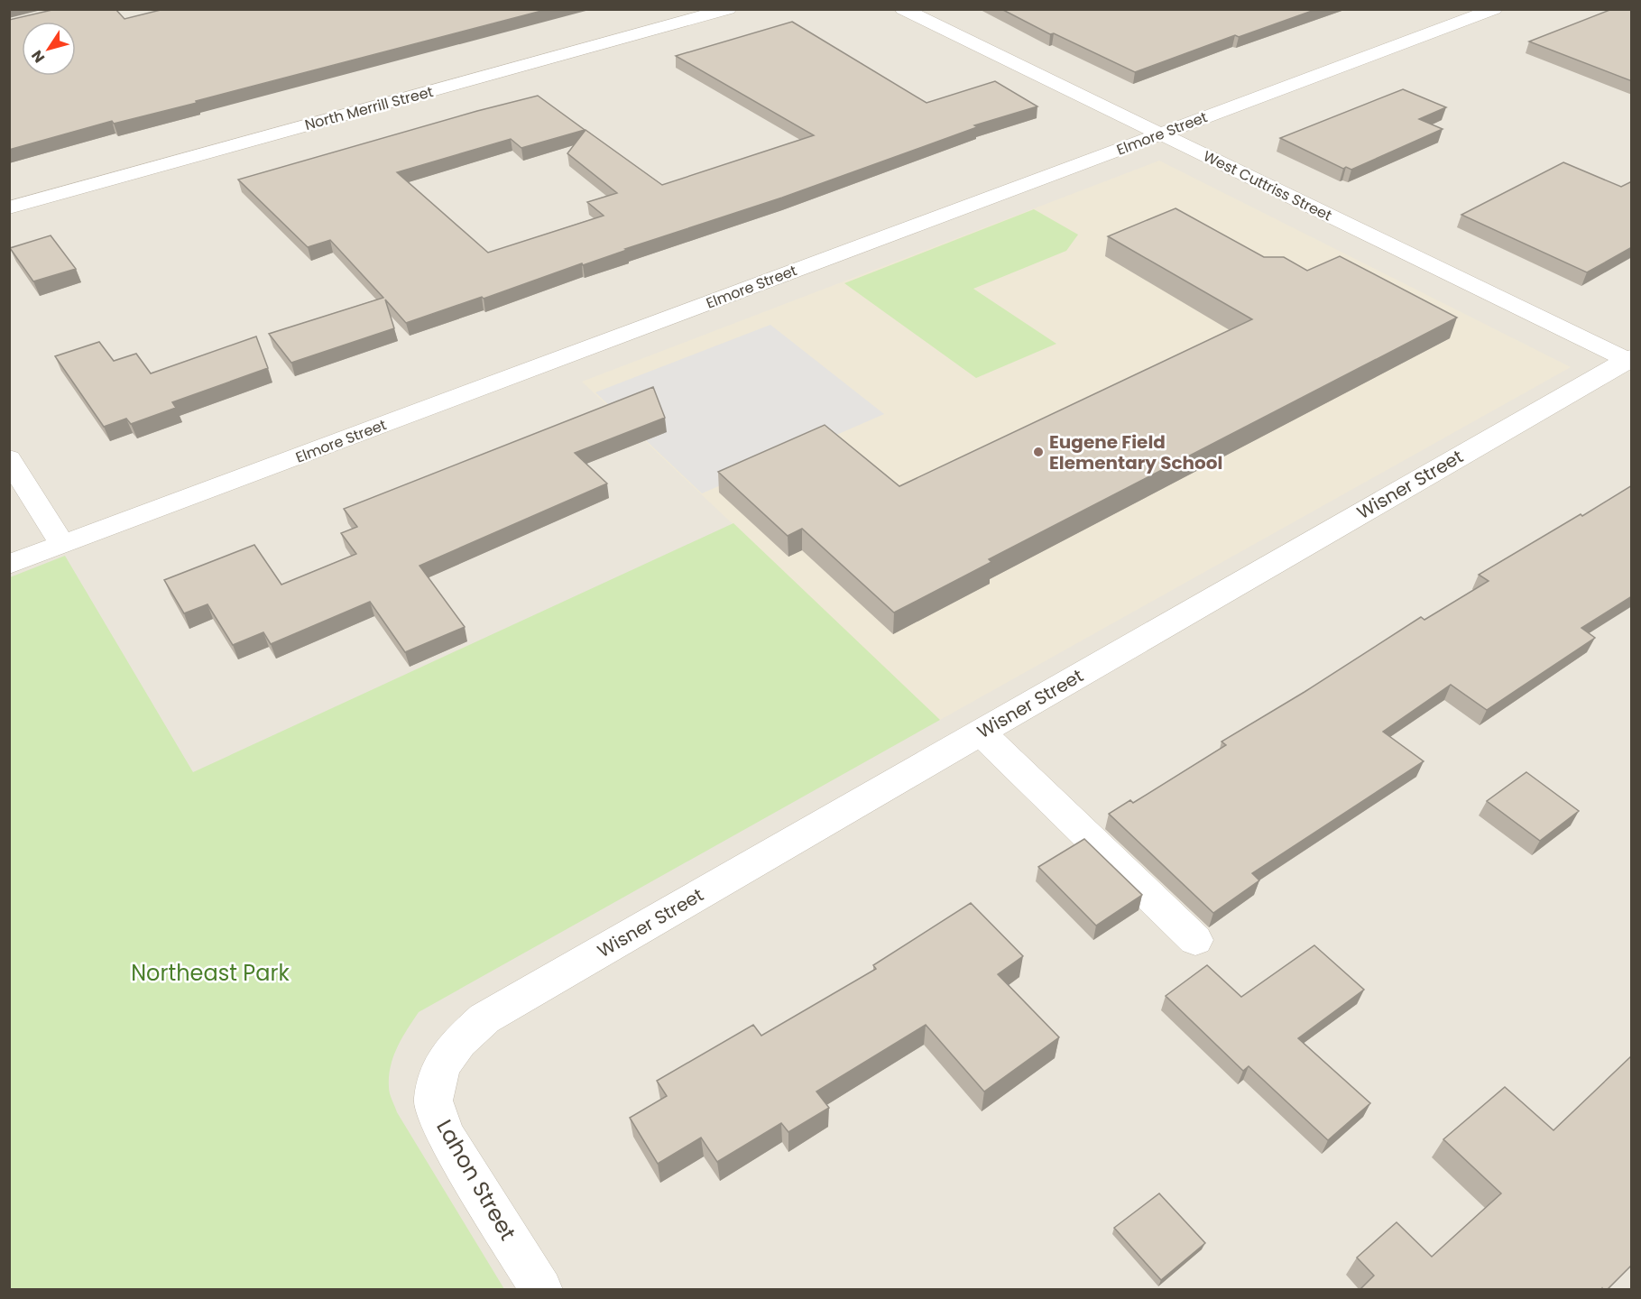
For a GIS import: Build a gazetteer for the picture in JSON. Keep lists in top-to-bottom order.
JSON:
{
  "streets": {
    "street": [
      "North Merrill Street",
      "Elmore Street",
      "West Cuttriss Street",
      "Wisner Street",
      "Lahon Street"
    ]
  },
  "crossings": [
    ["Elmore Street", "West Cuttriss Street"],
    ["West Cuttriss Street", "Wisner Street"],
    ["Wisner Street", "Lahon Street"]
  ],
  "parks": ["Northeast Park"],
  "places": ["Eugene Field Elementary School"],
  "north": "bottom left"
}
